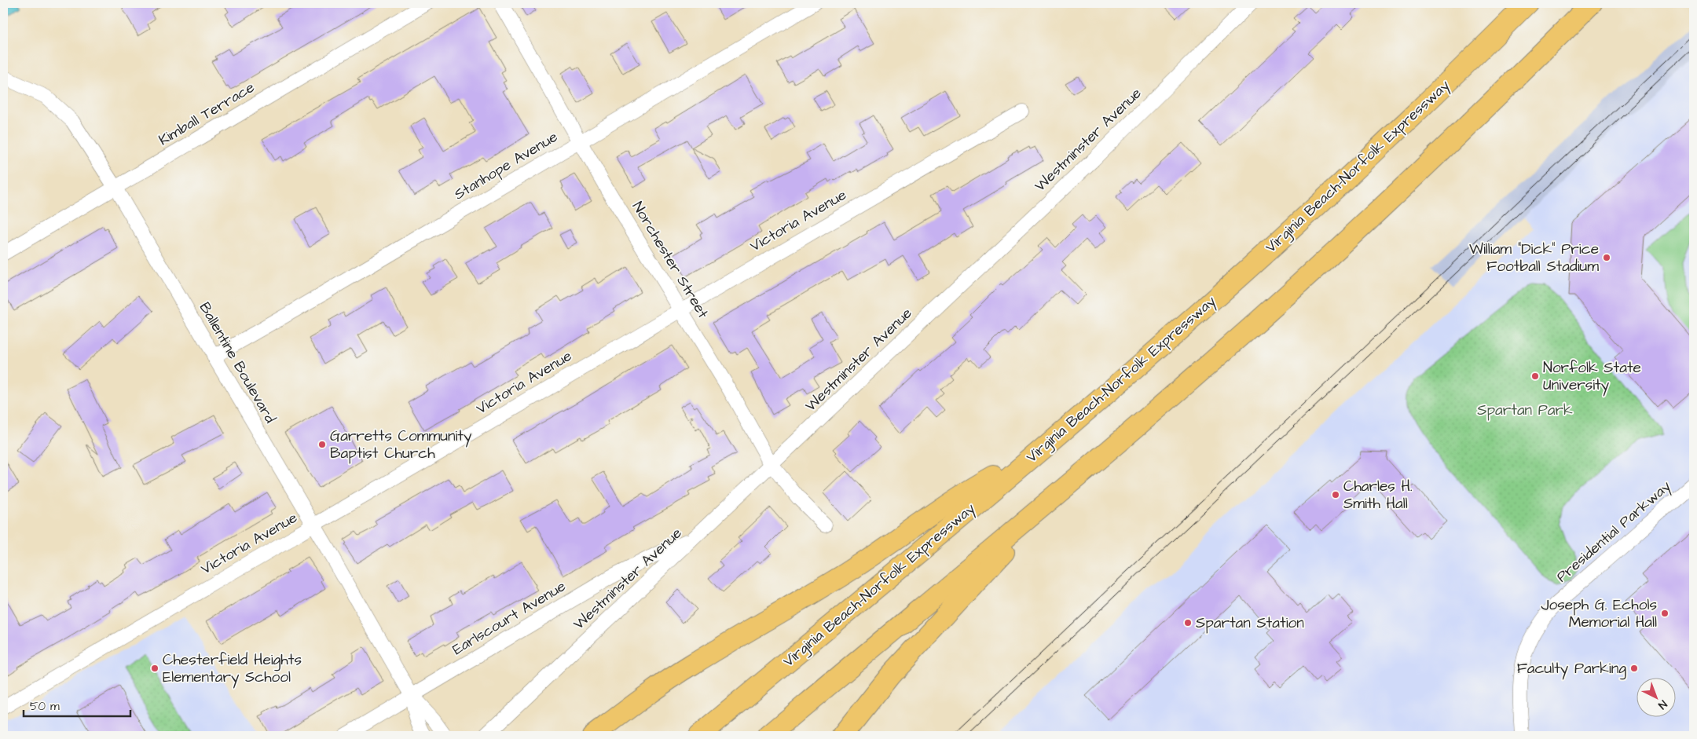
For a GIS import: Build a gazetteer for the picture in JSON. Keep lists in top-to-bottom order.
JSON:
{
  "streets": {
    "highway": ["Virginia Beach-Norfolk Expressway"],
    "street": [
      "Kimball Terrace",
      "Westminster Avenue",
      "Stanhope Avenue",
      "Victoria Avenue",
      "Norchester Street",
      "Ballentine Boulevard",
      "Presidential Parkway",
      "Earlscourt Avenue"
    ]
  },
  "crossings": [
    ["Kimball Terrace", "Ballentine Boulevard"],
    ["Westminster Avenue", "Norchester Street"],
    ["Westminster Avenue", "Earlscourt Avenue"],
    ["Stanhope Avenue", "Norchester Street"],
    ["Stanhope Avenue", "Ballentine Boulevard"],
    ["Victoria Avenue", "Norchester Street"],
    ["Victoria Avenue", "Ballentine Boulevard"],
    ["Ballentine Boulevard", "Earlscourt Avenue"]
  ],
  "parks": ["Spartan Park"],
  "places": [
    "William “Dick” Price Football Stadium",
    "Norfolk State University",
    "Garretts Community Baptist Church",
    "Charles H. Smith Hall",
    "Joseph G. Echols Memorial Hall",
    "Spartan Station",
    "Chesterfield Heights Elementary School",
    "Faculty Parking"
  ],
  "scale_bar": "50 m",
  "north": "bottom right"
}
